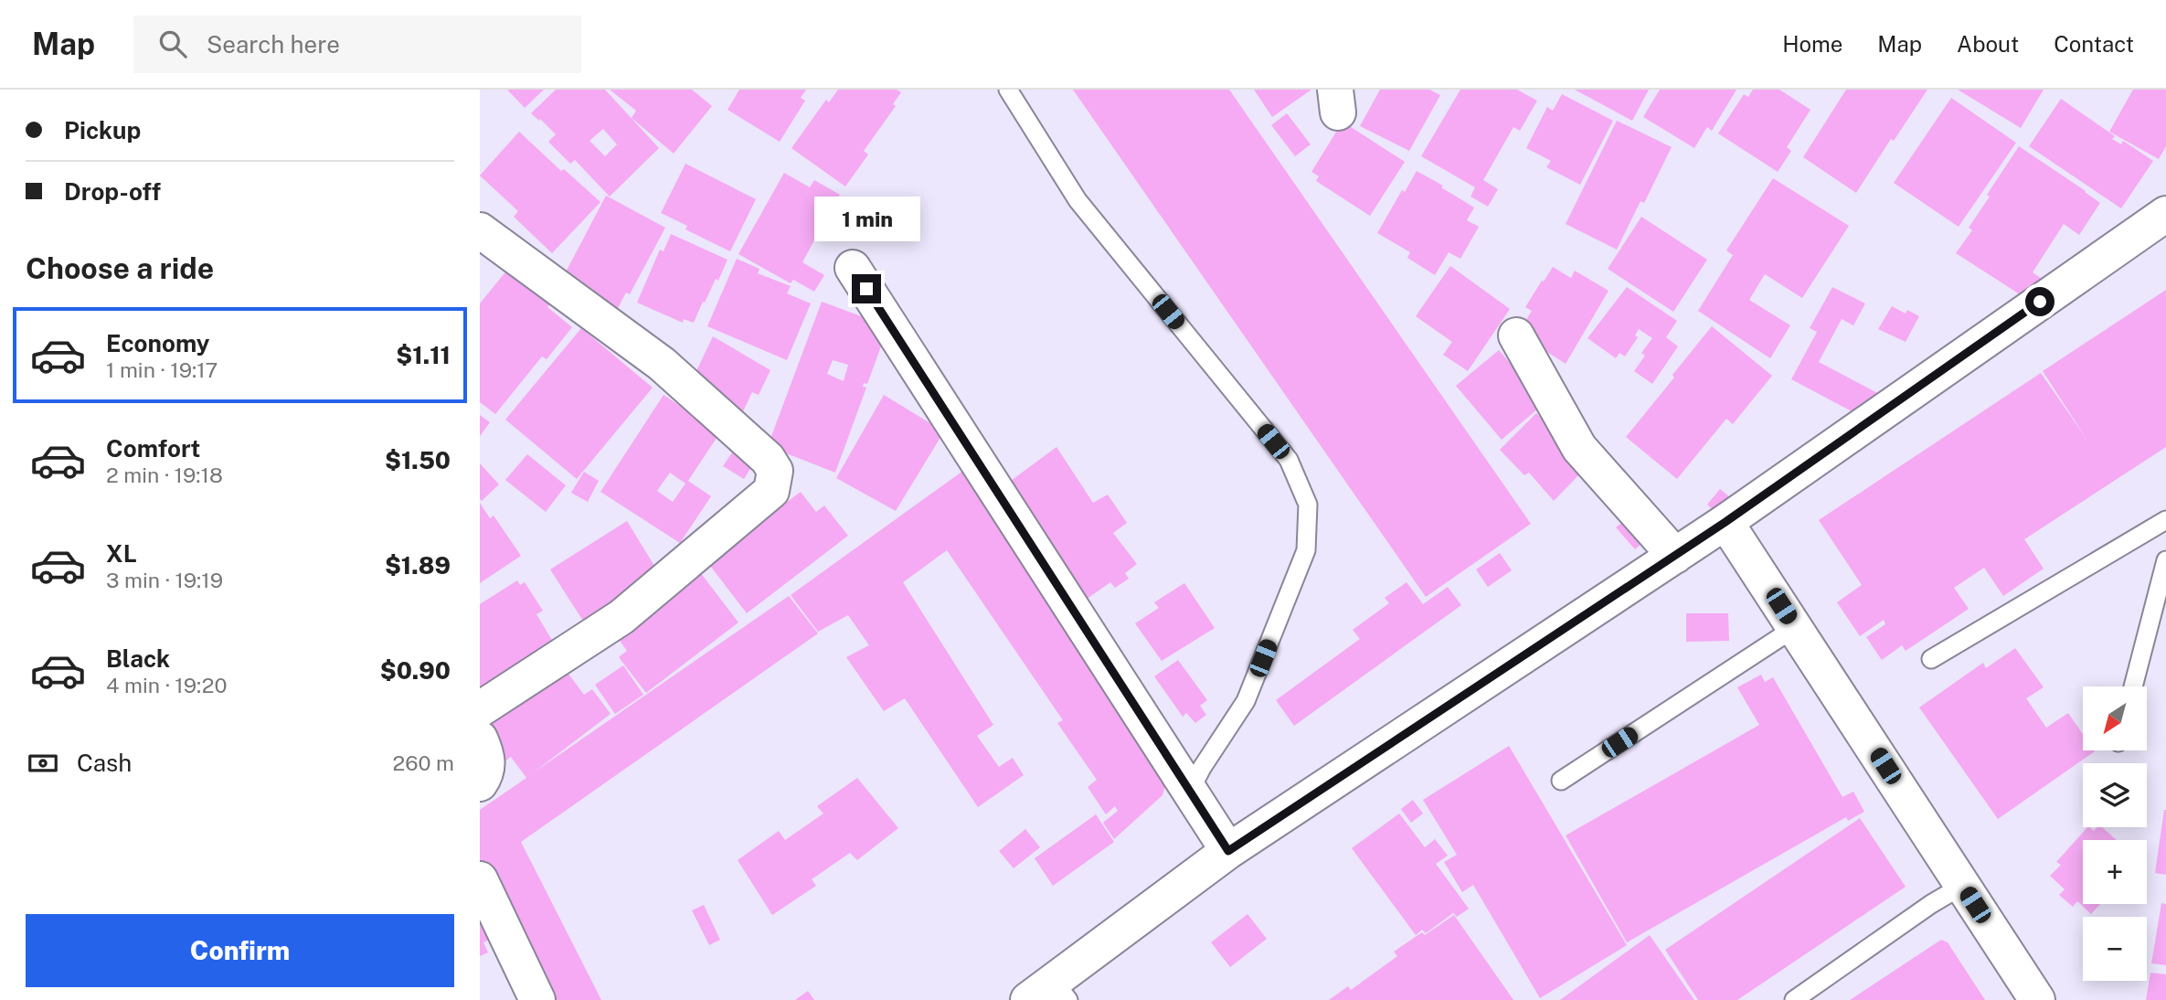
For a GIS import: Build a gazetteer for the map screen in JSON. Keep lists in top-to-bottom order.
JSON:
{
  "north": "bottom left",
  "page": {
    "header": "Map",
    "search": "Search here",
    "nav": [
      "Home",
      "Map",
      "About",
      "Contact"
    ],
    "banner": ["Pickup", "Drop-off"],
    "bubble": "1 min",
    "heading": "Choose a ride",
    "list": [
      {
        "name": "Economy",
        "note": "1 min · 19:17",
        "value": "$1.11"
      },
      {
        "name": "Comfort",
        "note": "2 min · 19:18",
        "value": "$1.50"
      },
      {
        "name": "XL",
        "note": "3 min · 19:19",
        "value": "$1.89"
      },
      {
        "name": "Black",
        "note": "4 min · 19:20",
        "value": "$0.90"
      }
    ],
    "map_buttons": ["+", "−"],
    "pay": ["Cash", "260 m"],
    "buttons": "Confirm"
  }
}
